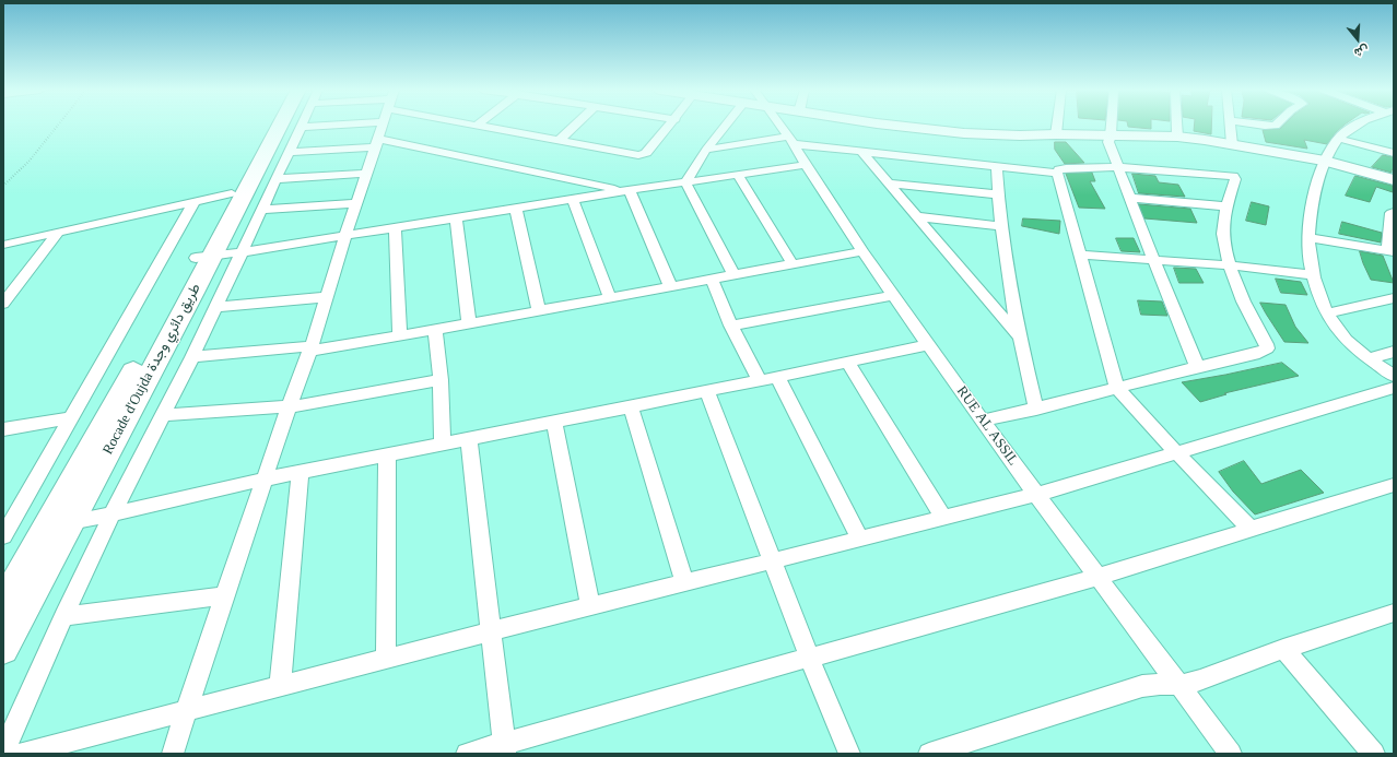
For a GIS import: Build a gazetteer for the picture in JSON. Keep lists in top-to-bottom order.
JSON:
{
  "streets": {
    "highway": ["Rocade d'Oujda طريق دائري وجدة"],
    "street": ["RUE AL ASSIL"]
  },
  "north": "bottom"
}
